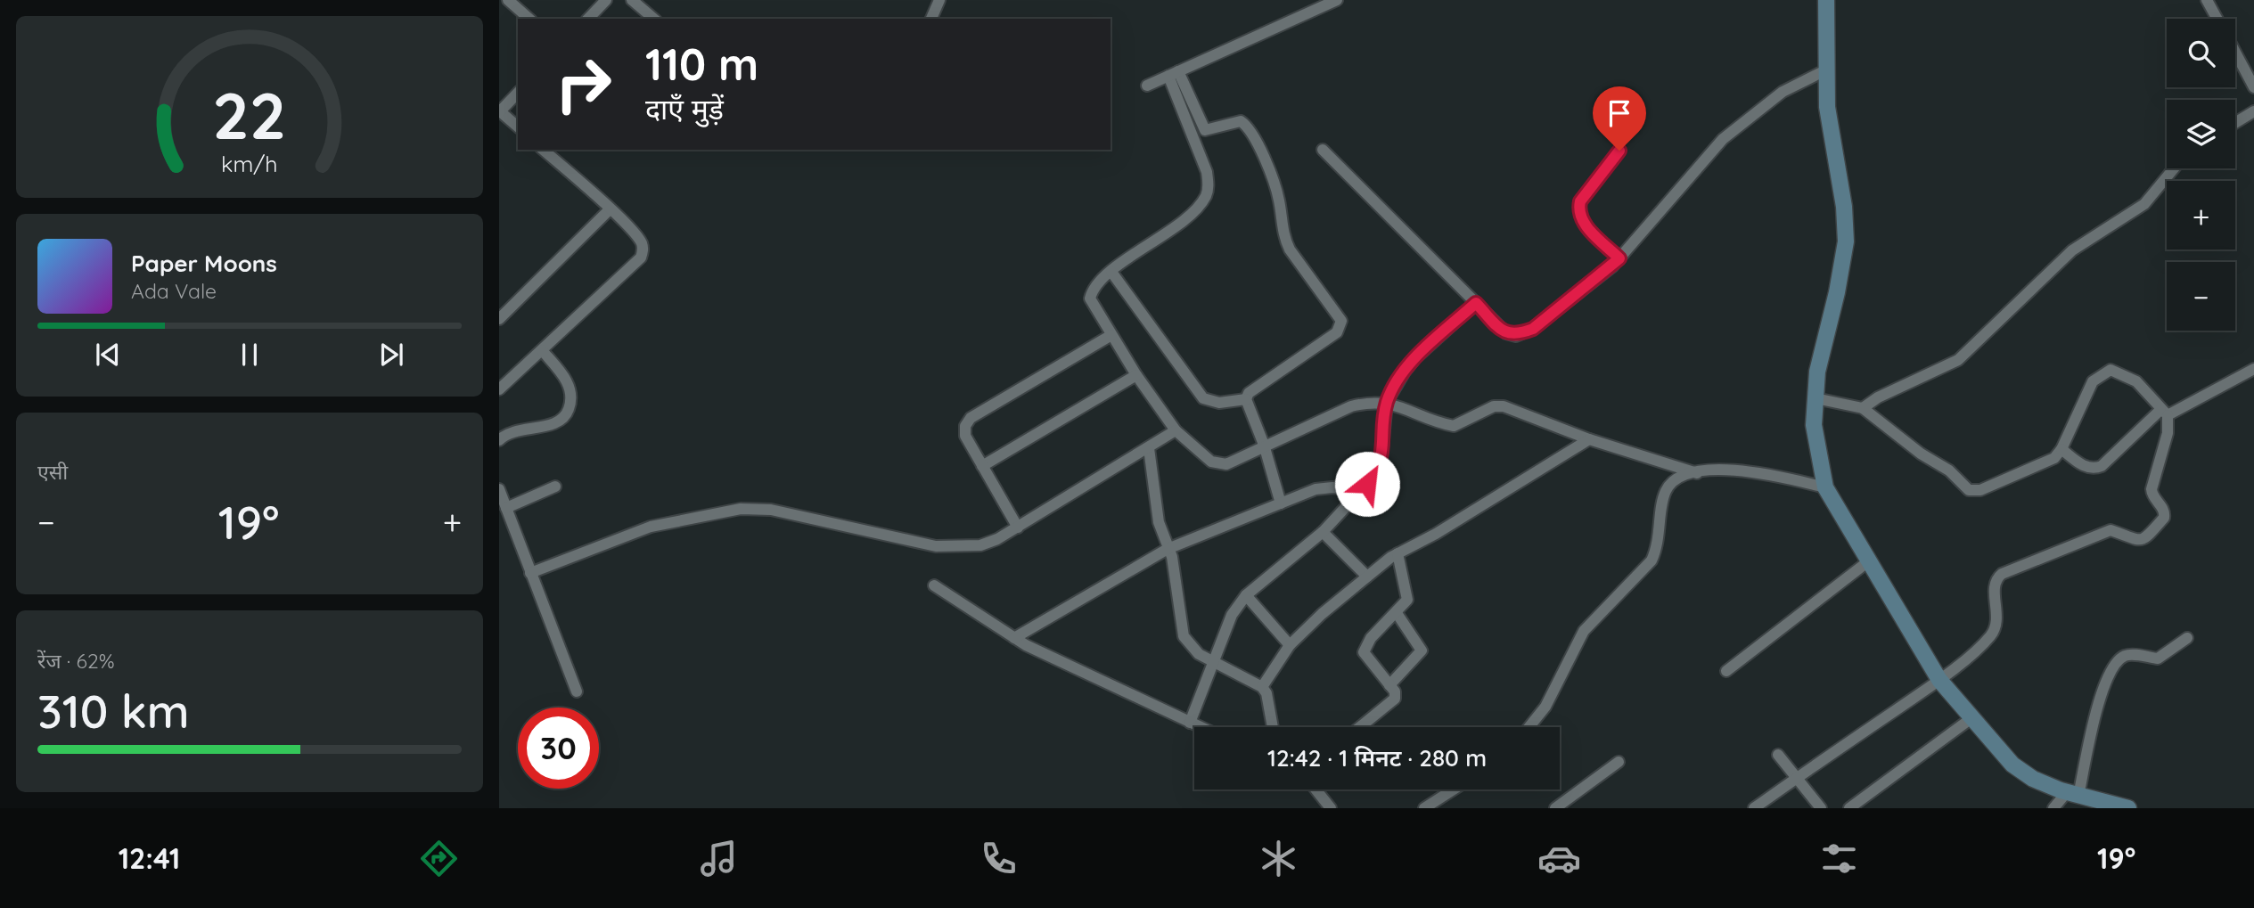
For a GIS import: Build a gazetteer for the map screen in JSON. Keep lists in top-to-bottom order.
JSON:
{
  "page": {
    "map_buttons": ["+", "−"],
    "turn": ["110 m", "दाएँ मुड़ें"],
    "song": ["Paper Moons", "Ada Vale"],
    "tile": [
      "एसी",
      ["रेंज · 62%", "310 km"]
    ],
    "heat": ["−", "19°", "+"],
    "limit": "30",
    "trip": "12:42 · 1 मिनट · 280 m",
    "tabs": ["12:41", "19°"],
    "gauge": ["22", "km/h"]
  }
}
